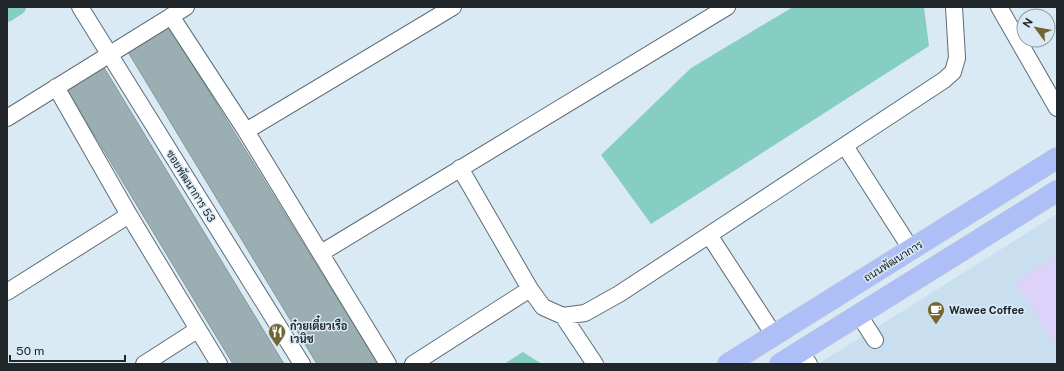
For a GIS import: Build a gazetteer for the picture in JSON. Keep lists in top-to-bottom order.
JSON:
{
  "streets": {
    "main road": ["ถนนพัฒนาการ"],
    "street": ["ซอยพัฒนาการ 53"]
  },
  "places": {
    "cafe": ["Wawee Coffee"],
    "restaurant": ["ก๋วยเตี๋ยวเรือ เวนิช"]
  },
  "scale_bar": "50 m",
  "north": "top left"
}
